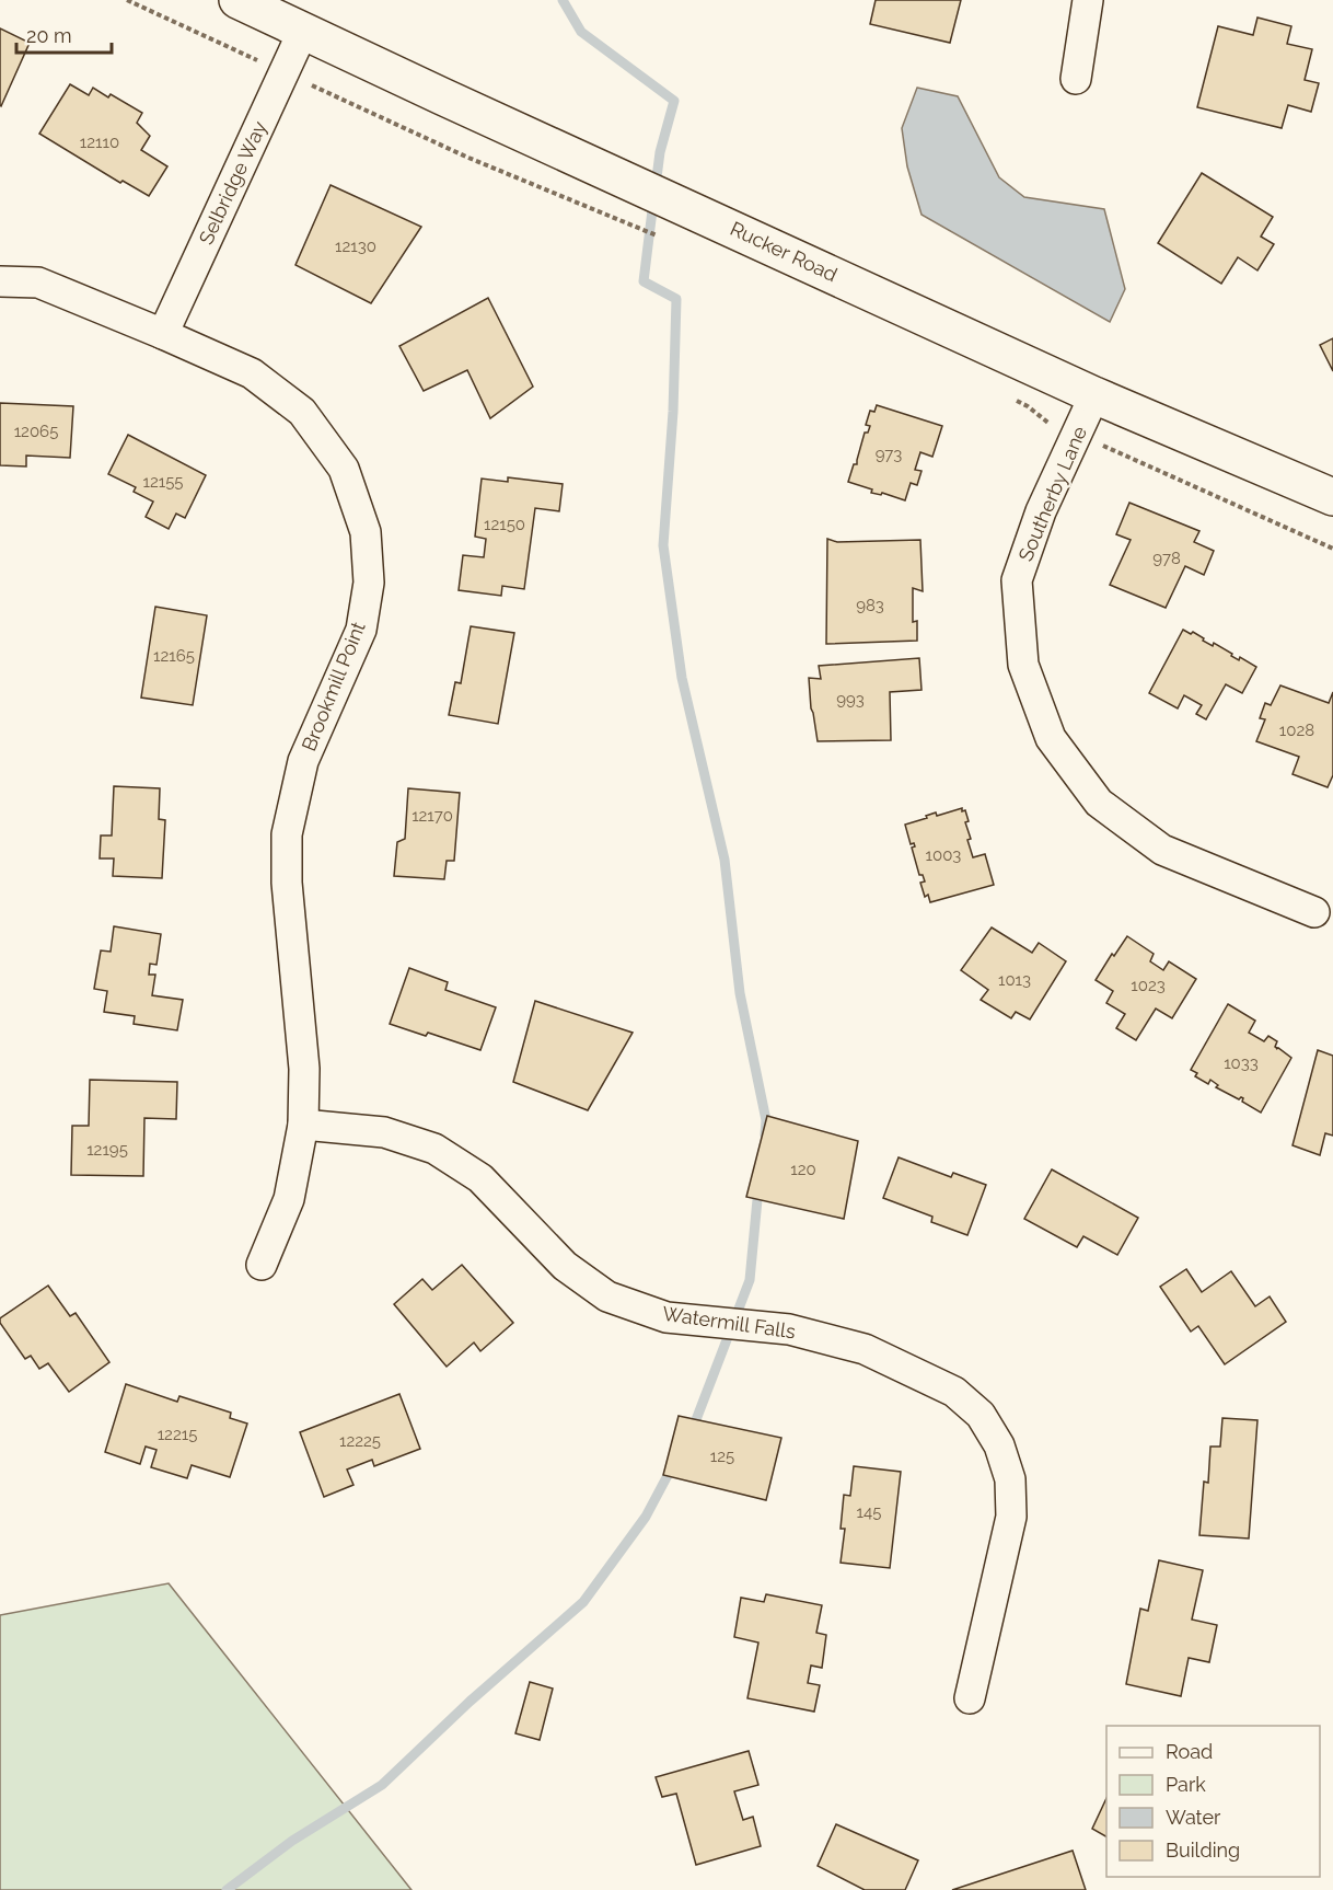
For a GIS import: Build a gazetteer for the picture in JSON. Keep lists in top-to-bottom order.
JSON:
{
  "streets": {
    "main road": ["Rucker Road"],
    "street": [
      "Selbridge Way",
      "Southerby Lane",
      "Brookmill Point",
      "Watermill Falls"
    ]
  },
  "crossings": [
    ["Selbridge Way", "Rucker Road"],
    ["Selbridge Way", "Brookmill Point"],
    ["Rucker Road", "Southerby Lane"],
    ["Brookmill Point", "Watermill Falls"]
  ],
  "house_numbers": [
    "12110",
    "12130",
    "12065",
    "973",
    "12155",
    "12150",
    "978",
    "983",
    "12165",
    "993",
    "1028",
    "12170",
    "1003",
    "1013",
    "1023",
    "1033",
    "12195",
    "120",
    "12215",
    "12225",
    "125",
    "145"
  ],
  "legend": [
    "Road",
    "Park",
    "Water",
    "Building"
  ],
  "scale_bar": "20 m"
}
